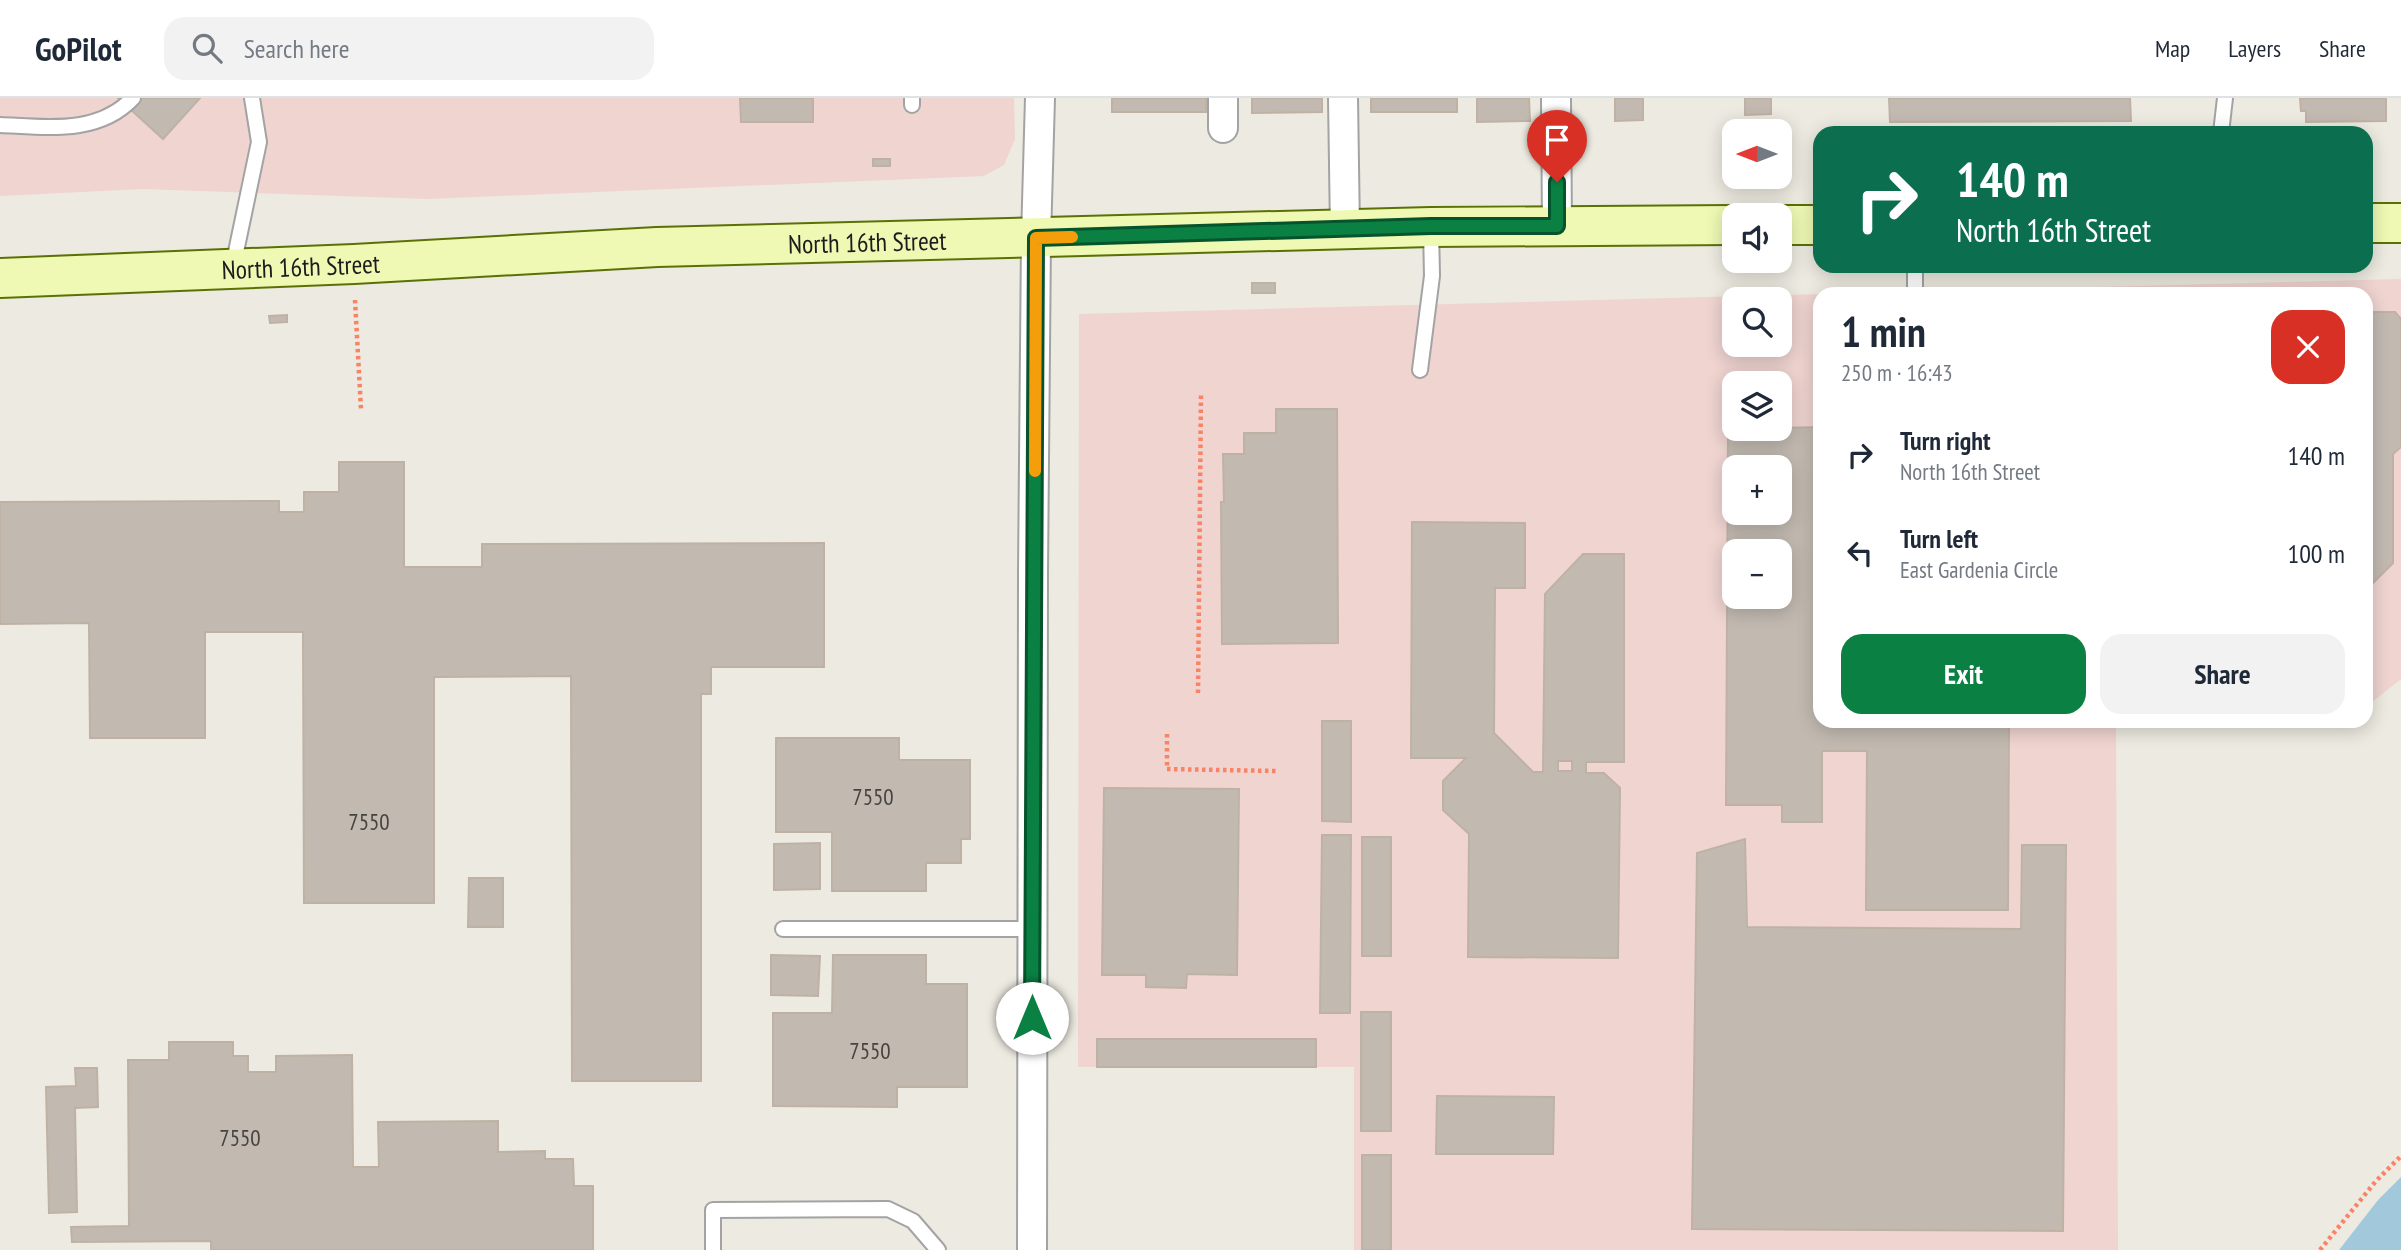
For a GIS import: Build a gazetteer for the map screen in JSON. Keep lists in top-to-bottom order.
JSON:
{
  "streets": {
    "main road": ["North 16th Street"]
  },
  "house_numbers": [
    "7550",
    "7550",
    "7550",
    "7550"
  ],
  "north": "left",
  "page": {
    "header": "GoPilot",
    "search": "Search here",
    "nav": ["Map", "Layers", "Share"],
    "map_buttons": ["+", "−"],
    "turn": ["140 m", "North 16th Street"],
    "heading": ["1 min", "250 m · 16:43"],
    "list": [
      {
        "name": "Turn right",
        "note": "North 16th Street",
        "value": "140 m"
      },
      {
        "name": "Turn left",
        "note": "East Gardenia Circle",
        "value": "100 m"
      }
    ],
    "buttons": ["Exit", "Share"]
  }
}
